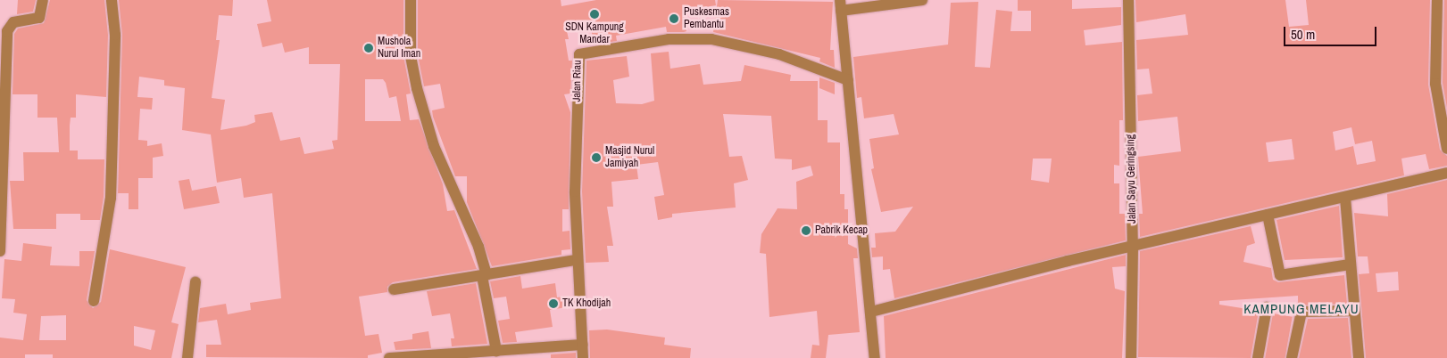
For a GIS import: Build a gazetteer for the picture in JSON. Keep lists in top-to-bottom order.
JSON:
{
  "streets": {
    "street": ["Jalan Riau", "Jalan Sayu Geringsing"]
  },
  "districts": ["KAMPUNG MELAYU"],
  "places": [
    "SDN Kampung Mandar",
    "Puskesmas Pembantu",
    "Mushola Nurul Iman",
    "Masjid Nurul Jamiyah",
    "Pabrik Kecap",
    "TK Khodijah"
  ],
  "scale_bar": "50 m"
}
